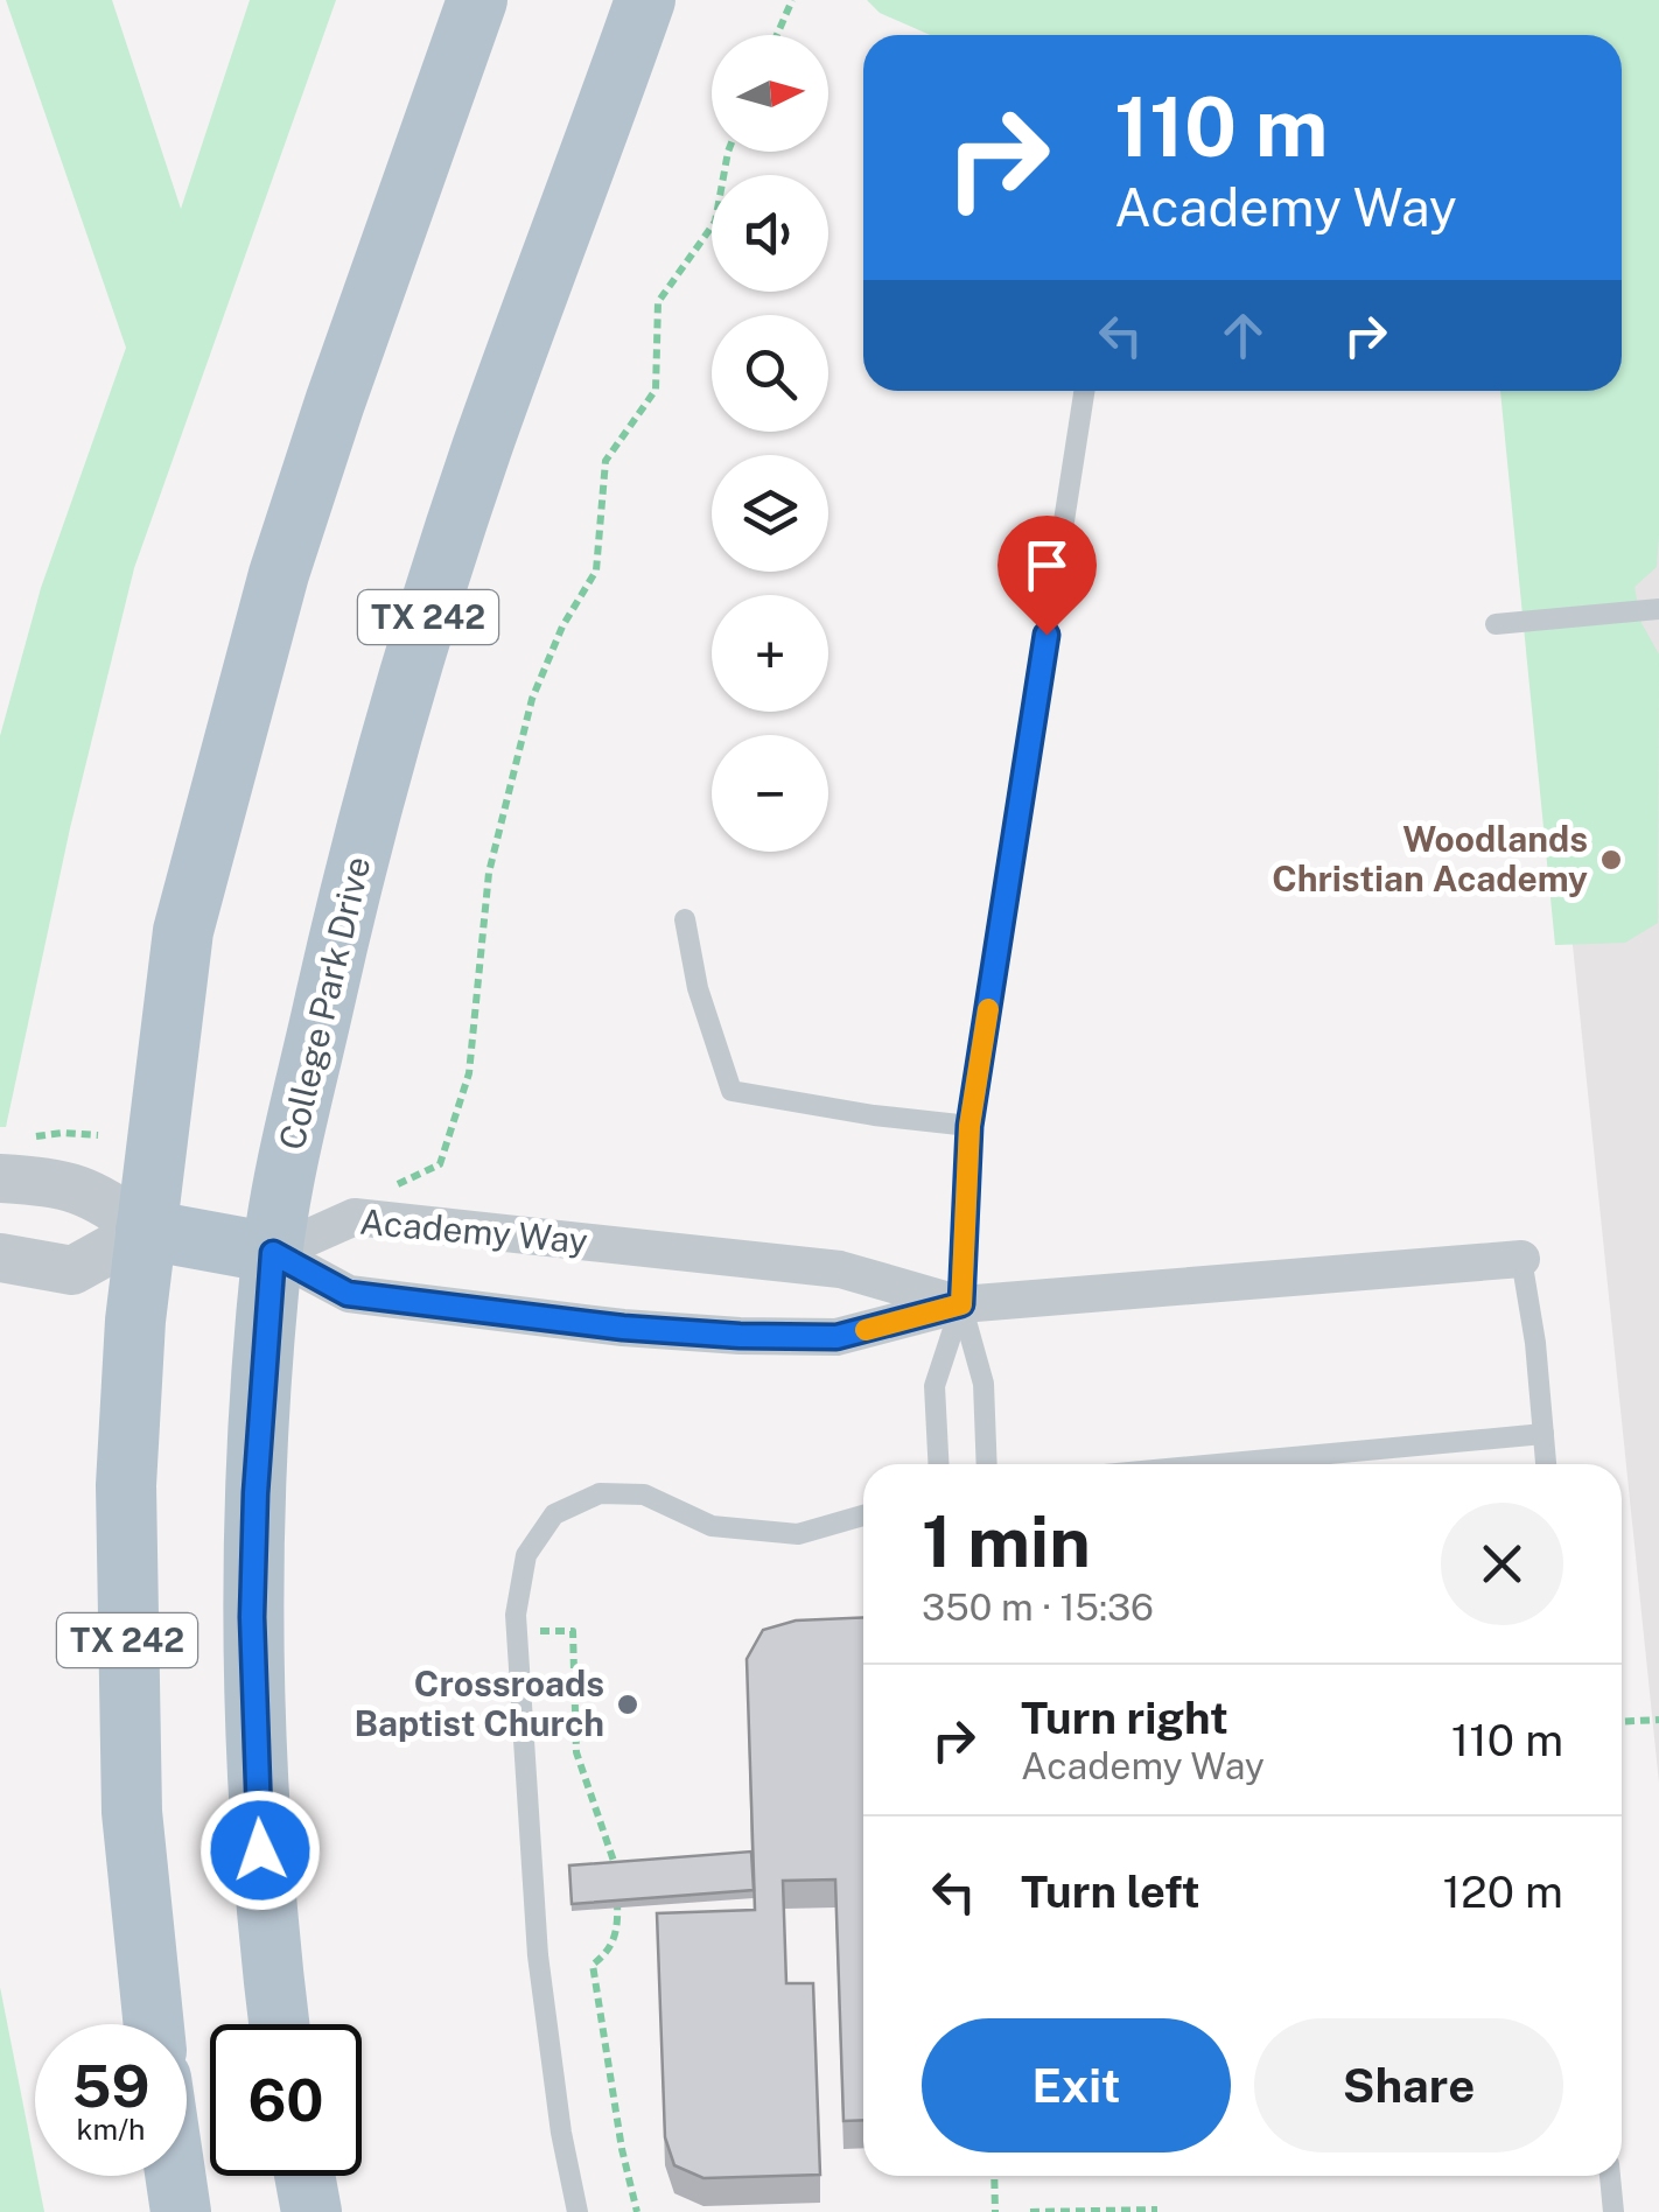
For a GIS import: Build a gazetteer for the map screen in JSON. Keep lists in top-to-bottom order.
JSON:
{
  "streets": {
    "main road": ["TX 242", "College Park Drive"],
    "street": ["Academy Way"]
  },
  "crossings": [
    ["College Park Drive", "Academy Way"]
  ],
  "places": ["Woodlands Christian Academy", "Crossroads Baptist Church"],
  "north": "right",
  "page": {
    "map_buttons": ["+", "−"],
    "turn": ["110 m", "Academy Way"],
    "heading": ["1 min", "350 m · 15:36"],
    "list": [
      {
        "name": "Turn right",
        "note": "Academy Way",
        "value": "110 m"
      },
      {
        "name": "Turn left",
        "value": "120 m"
      }
    ],
    "buttons": ["Exit", "Share"],
    "speed": "59 km/h",
    "limit": "60"
  }
}
